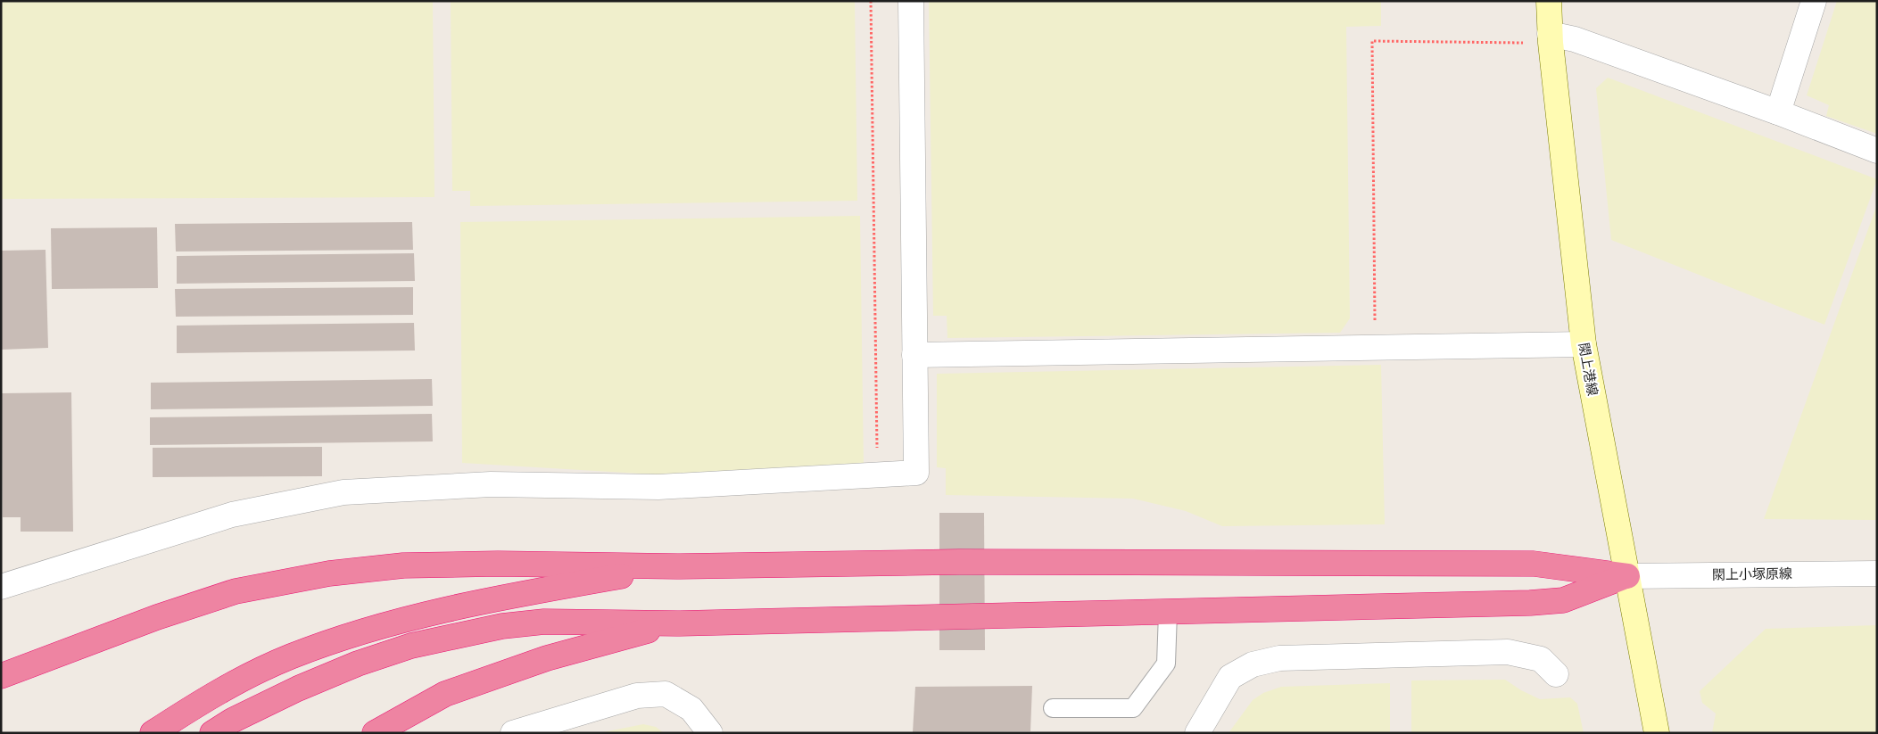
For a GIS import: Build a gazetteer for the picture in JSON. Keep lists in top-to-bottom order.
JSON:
{
  "streets": {
    "main road": ["閖上港線"],
    "street": ["閖上小塚原線"]
  },
  "crossings": [
    ["閖上港線", "閖上小塚原線"]
  ]
}
